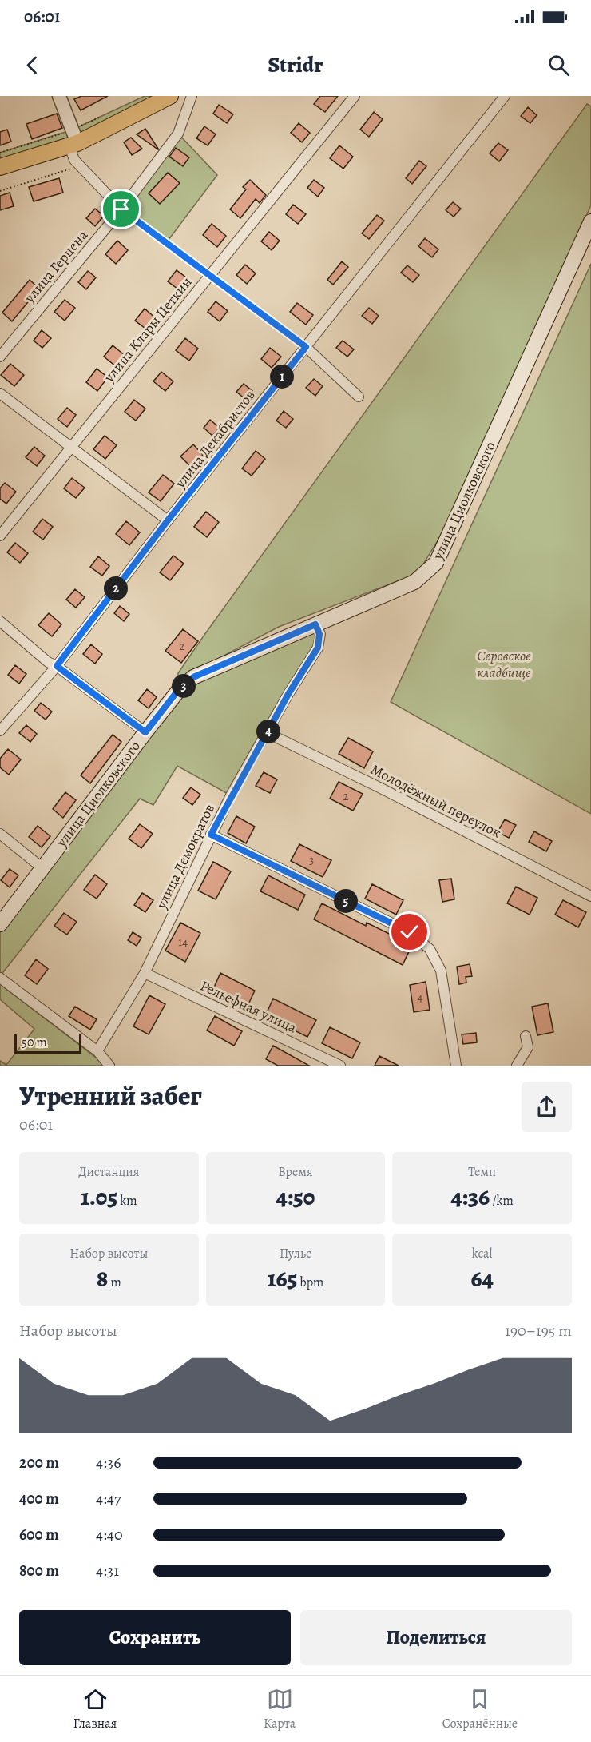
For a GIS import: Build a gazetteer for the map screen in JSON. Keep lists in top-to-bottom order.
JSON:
{
  "streets": {
    "main road": ["улица Циолковского"],
    "street": [
      "улица Герцена",
      "улица Клары Цеткин",
      "улица Декабристов",
      "Молодёжный переулок",
      "улица Демократов",
      "Рельефная улица"
    ]
  },
  "crossings": [
    ["улица Циолковского", "улица Демократов"],
    ["Молодёжный переулок", "улица Демократов"],
    ["улица Демократов", "Рельефная улица"]
  ],
  "parks": ["Серовское кладбище"],
  "house_numbers": [
    "2",
    "2",
    "3",
    "14",
    "4"
  ],
  "scale_bar": "50 m",
  "page": {
    "status": "06:01",
    "header": "Stridr",
    "pins": [
      "1",
      "2",
      "3",
      "4",
      "5"
    ],
    "scale": "50 m",
    "heading": ["Утренний забег", "06:01"],
    "stats": [
      ["Дистанция", "1.05 km"],
      ["Время", "4:50"],
      ["Темп", "4:36 /km"],
      ["Набор высоты", "8 m"],
      ["Пульс", "165 bpm"],
      ["kcal", "64"]
    ],
    "chart": ["Набор высоты", "190–195 m"],
    "list": [
      {
        "name": "200 m",
        "note": "4:36"
      },
      {
        "name": "400 m",
        "note": "4:47"
      },
      {
        "name": "600 m",
        "note": "4:40"
      },
      {
        "name": "800 m",
        "note": "4:31"
      }
    ],
    "buttons": ["Сохранить", "Поделиться"],
    "tabs": ["Главная", "Карта", "Сохранённые"]
  }
}
